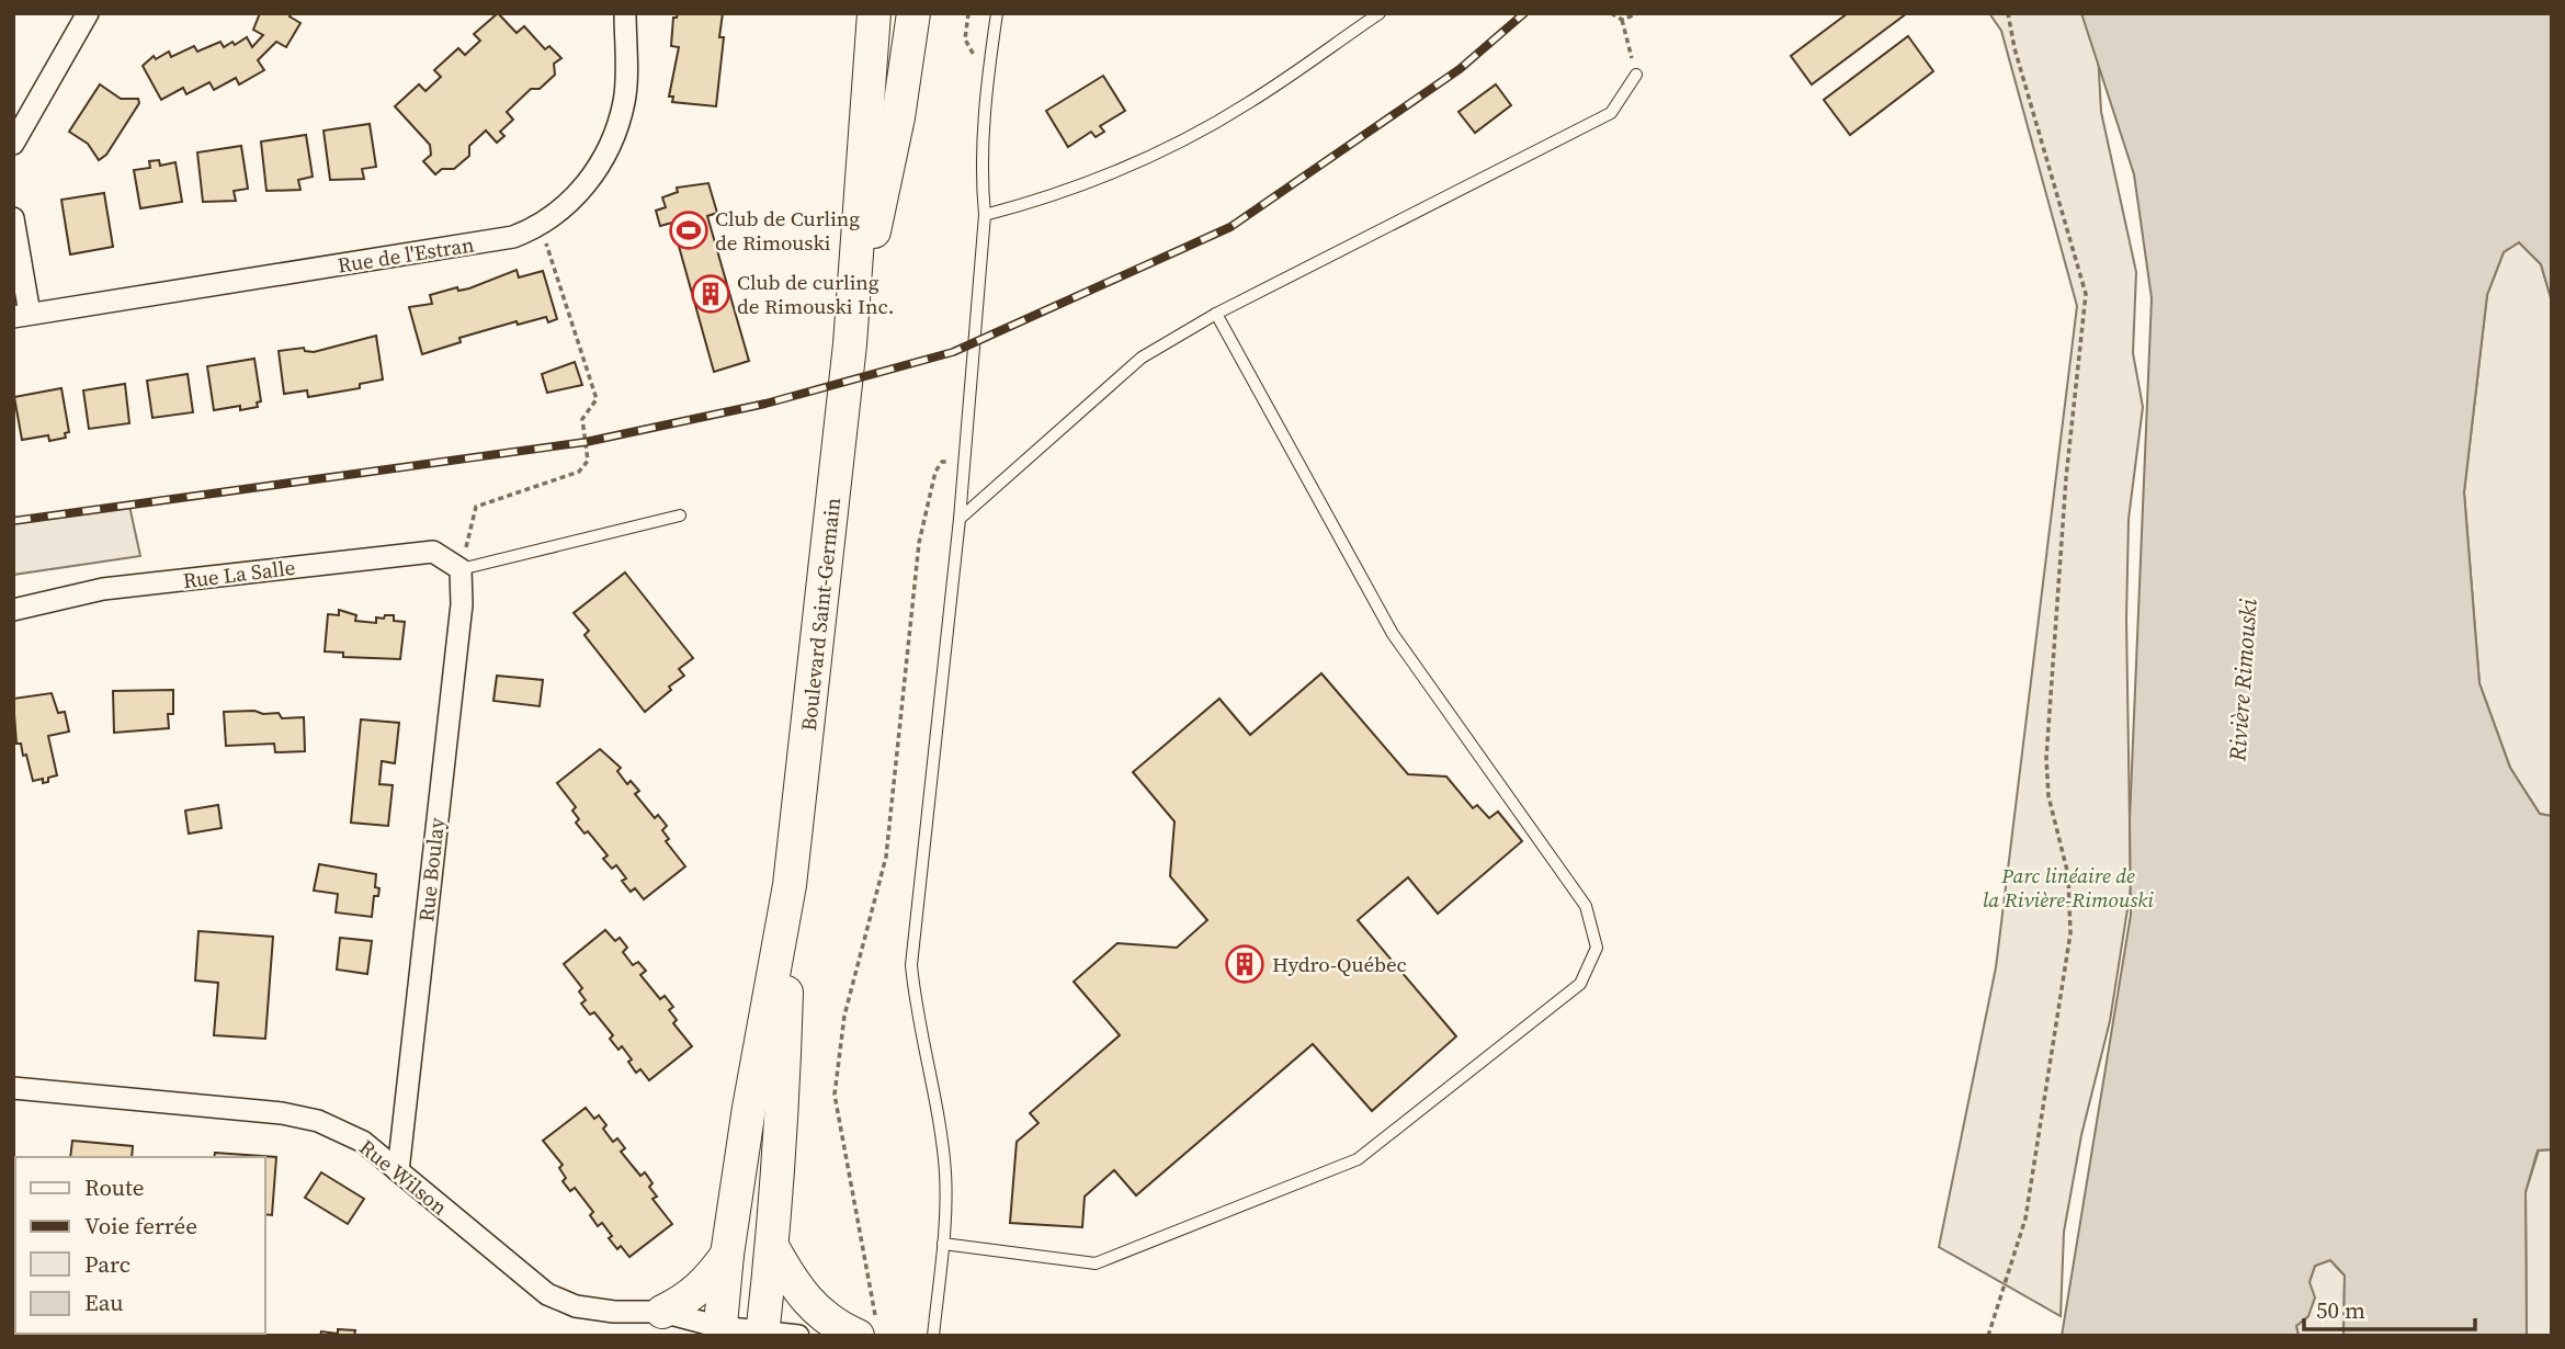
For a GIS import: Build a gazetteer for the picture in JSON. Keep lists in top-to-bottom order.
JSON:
{
  "streets": {
    "main road": ["Boulevard Saint-Germain"],
    "street": [
      "Rue de l'Estran",
      "Rue La Salle",
      "Rue Boulay",
      "Rue Wilson"
    ]
  },
  "crossings": [
    ["Rue La Salle", "Rue Boulay"],
    ["Boulevard Saint-Germain", "Rue Wilson"],
    ["Rue Boulay", "Rue Wilson"]
  ],
  "water": ["Rivière Rimouski"],
  "parks": ["Parc linéaire de la Rivière-Rimouski"],
  "places": {
    "sports": ["Club de Curling de Rimouski"],
    "building": ["Club de curling de Rimouski Inc.", "Hydro-Québec"]
  },
  "legend": [
    "Route",
    "Voie ferrée",
    "Parc",
    "Eau"
  ],
  "scale_bar": "50 m"
}
